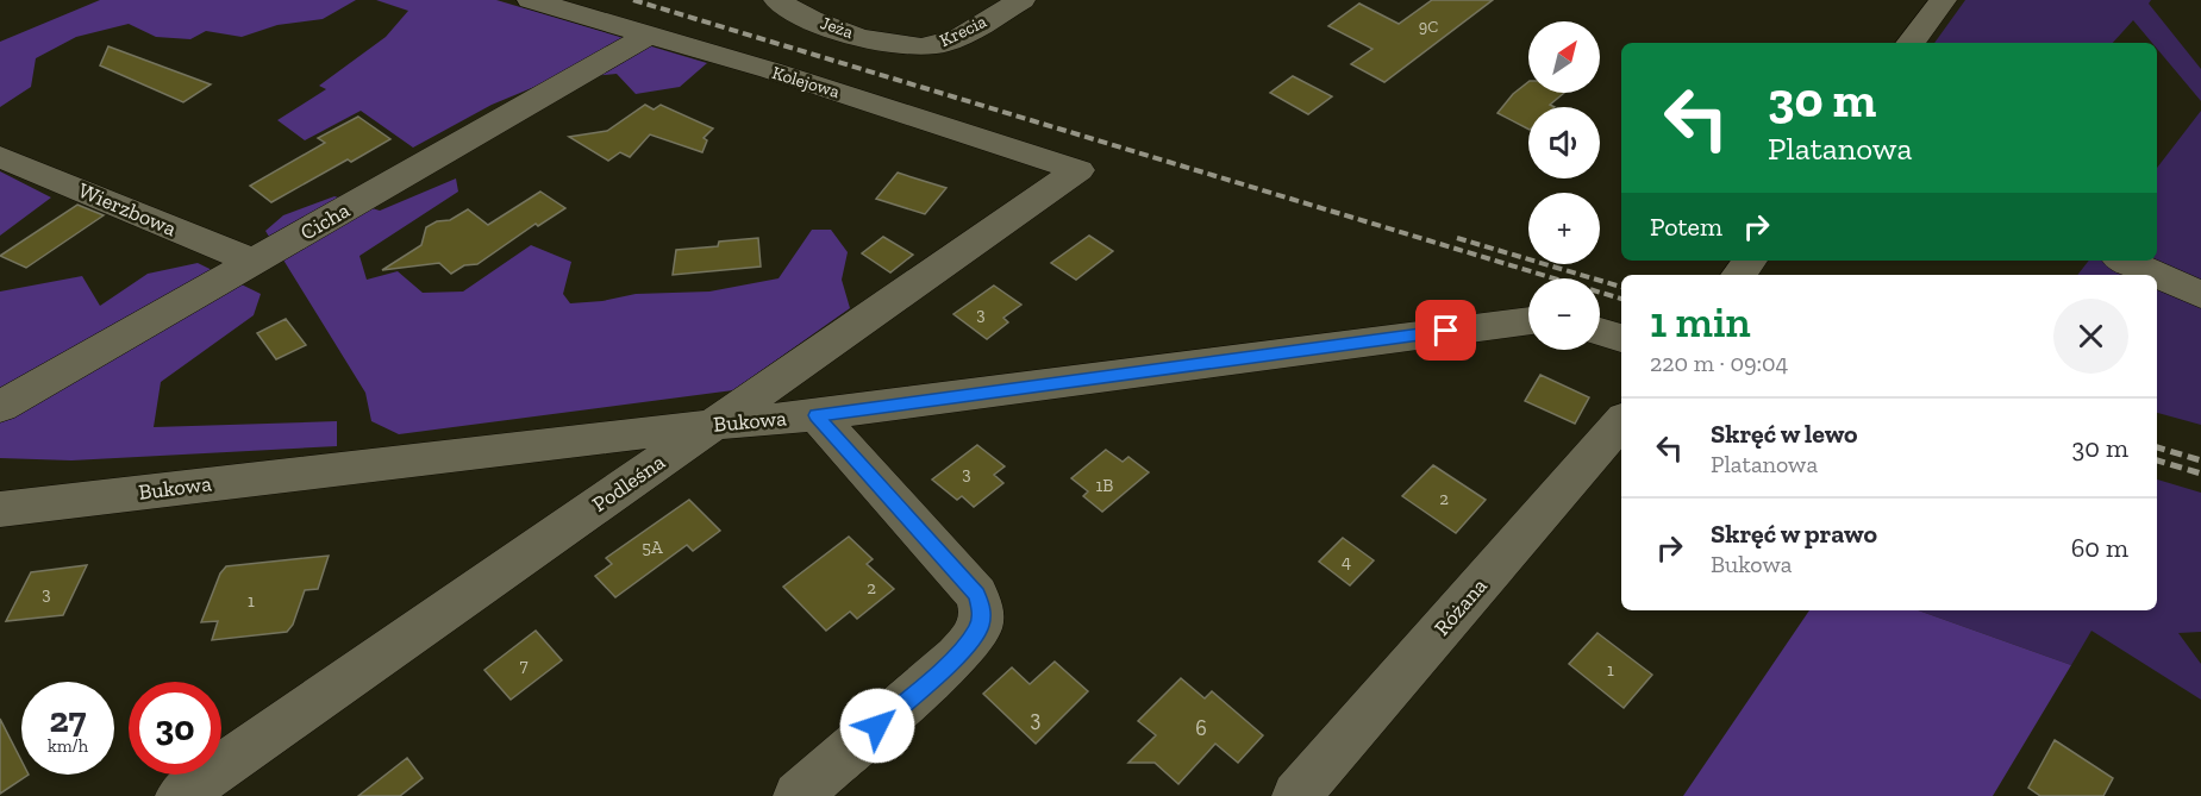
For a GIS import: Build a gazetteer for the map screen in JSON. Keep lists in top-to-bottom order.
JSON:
{
  "streets": {
    "street": [
      "Jeża",
      "Krecia",
      "Kolejowa",
      "Wierzbowa",
      "Cicha",
      "Bukowa",
      "Podleśna",
      "Różana"
    ]
  },
  "crossings": [
    ["Jeża", "Krecia"],
    ["Kolejowa", "Cicha"],
    ["Kolejowa", "Podleśna"],
    ["Wierzbowa", "Cicha"],
    ["Bukowa", "Podleśna"]
  ],
  "house_numbers": [
    "9C",
    "3",
    "3",
    "1B",
    "2",
    "5A",
    "4",
    "2",
    "3",
    "1",
    "7",
    "1",
    "3",
    "6"
  ],
  "north": "top right",
  "page": {
    "map_buttons": ["+", "−"],
    "turn": ["30 m", "Platanowa"],
    "then": "Potem",
    "heading": ["1 min", "220 m · 09:04"],
    "list": [
      {
        "name": "Skręć w lewo",
        "note": "Platanowa",
        "value": "30 m"
      },
      {
        "name": "Skręć w prawo",
        "note": "Bukowa",
        "value": "60 m"
      }
    ],
    "speed": "27 km/h",
    "limit": "30"
  }
}
